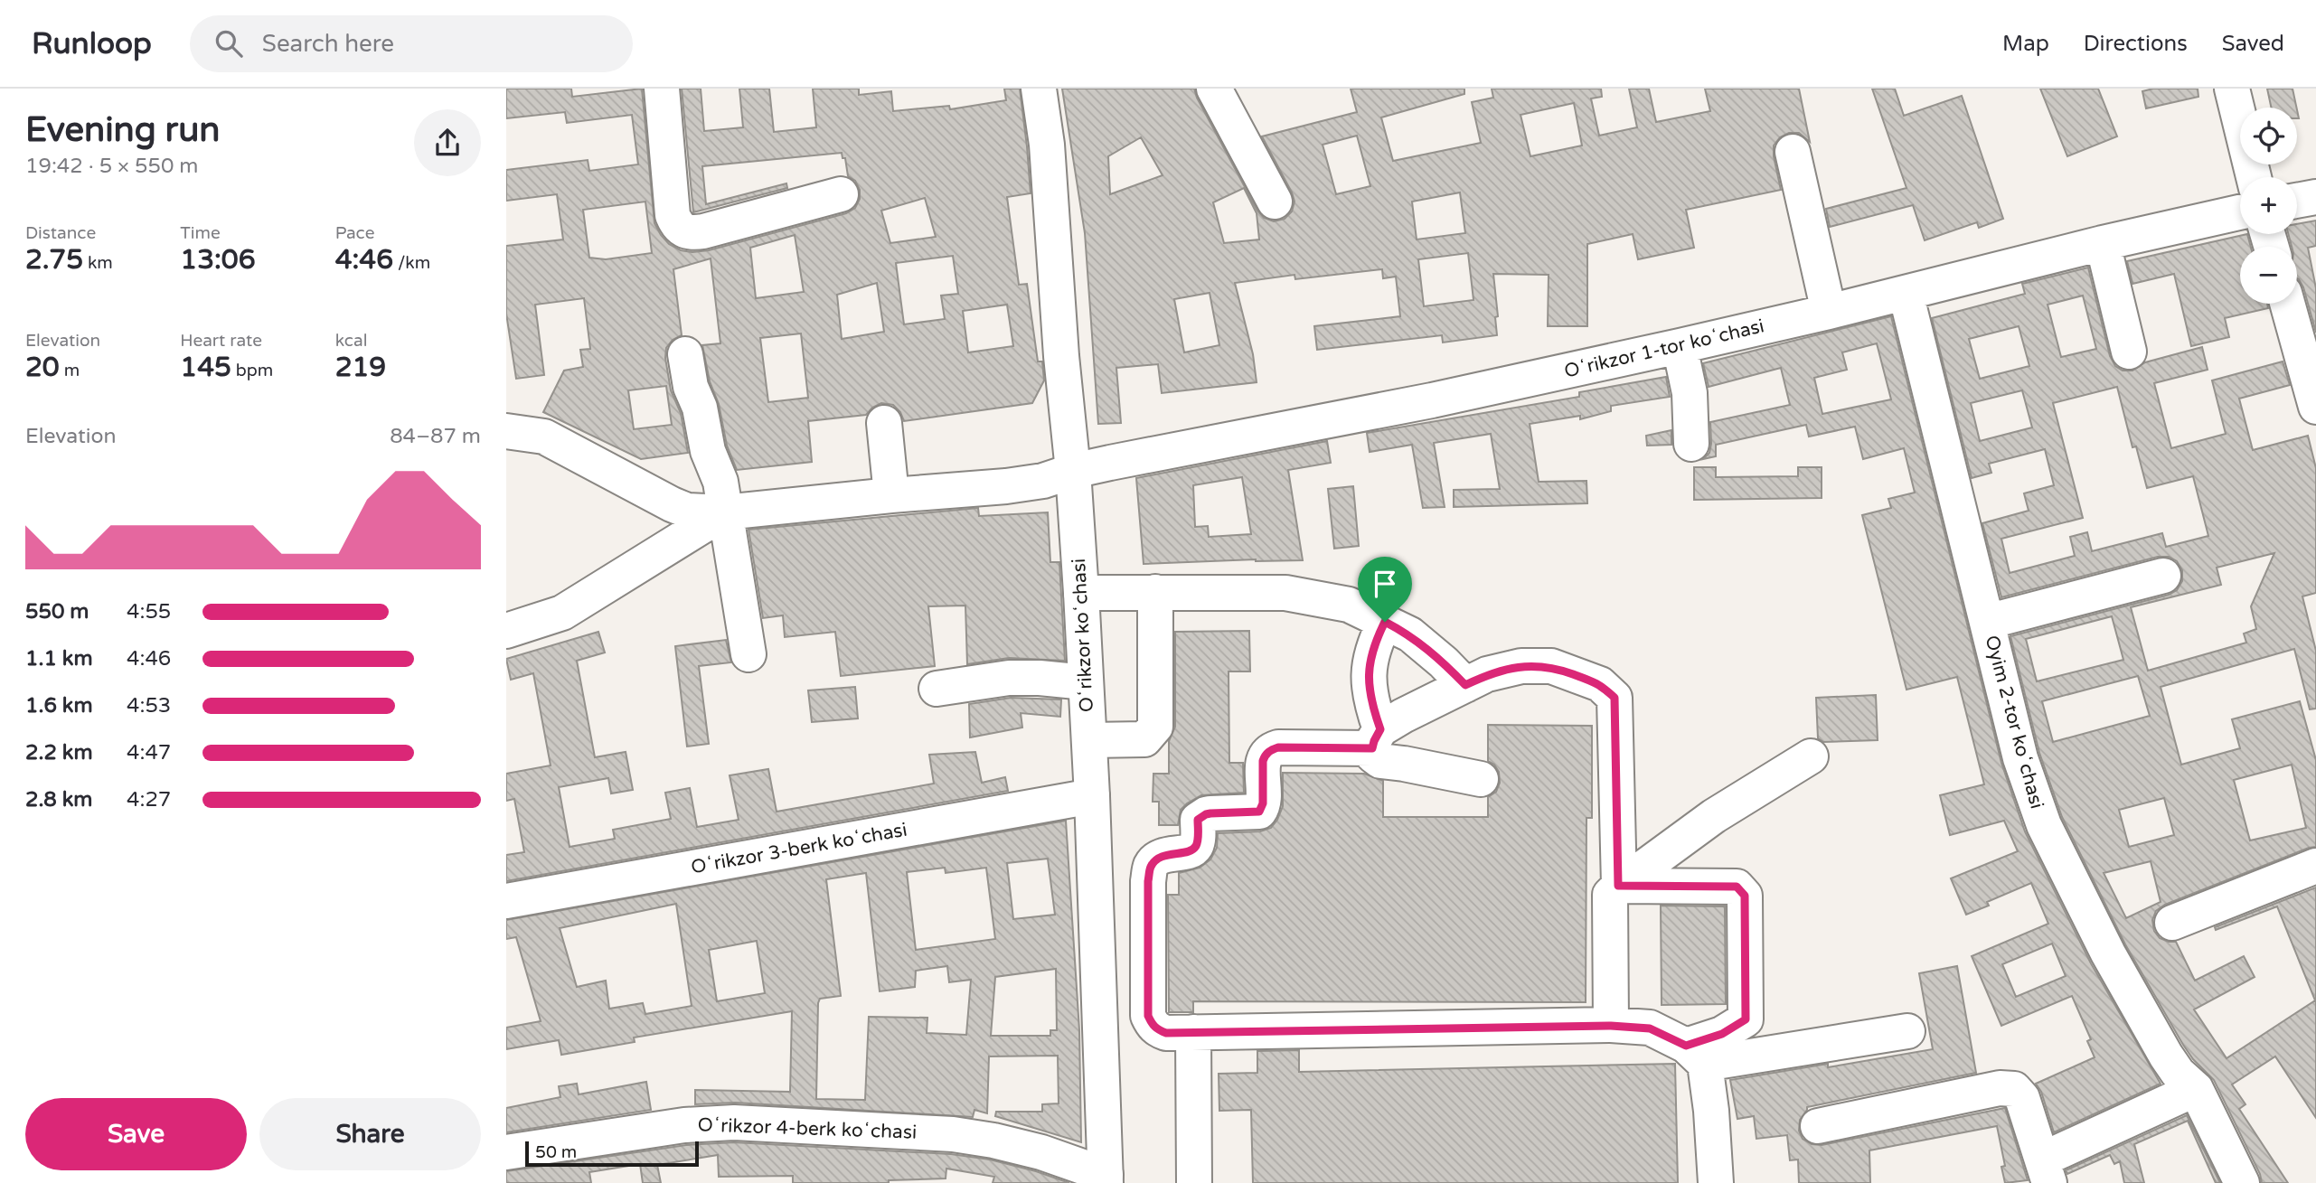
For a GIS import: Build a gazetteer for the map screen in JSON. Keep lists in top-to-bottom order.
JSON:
{
  "streets": {
    "street": [
      "Oʻrikzor 1-tor koʻchasi",
      "Oʻrikzor koʻchasi",
      "Oyim 2-tor koʻchasi",
      "Oʻrikzor 3-berk koʻchasi",
      "Oʻrikzor 4-berk koʻchasi"
    ]
  },
  "crossings": [
    ["Oʻrikzor 1-tor koʻchasi", "Oʻrikzor koʻchasi"],
    ["Oʻrikzor 1-tor koʻchasi", "Oyim 2-tor koʻchasi"],
    ["Oʻrikzor koʻchasi", "Oʻrikzor 3-berk koʻchasi"],
    ["Oʻrikzor koʻchasi", "Oʻrikzor 4-berk koʻchasi"]
  ],
  "scale_bar": "50 m",
  "page": {
    "header": "Runloop",
    "search": "Search here",
    "nav": ["Map", "Directions", "Saved"],
    "heading": ["Evening run", "19:42 · 5 × 550 m"],
    "map_buttons": ["+", "−"],
    "stats": [
      ["Distance", "2.75 km"],
      ["Time", "13:06"],
      ["Pace", "4:46 /km"],
      ["Elevation", "20 m"],
      ["Heart rate", "145 bpm"],
      ["kcal", "219"]
    ],
    "chart": ["Elevation", "84–87 m"],
    "list": [
      {
        "name": "550 m",
        "note": "4:55"
      },
      {
        "name": "1.1 km",
        "note": "4:46"
      },
      {
        "name": "1.6 km",
        "note": "4:53"
      },
      {
        "name": "2.2 km",
        "note": "4:47"
      },
      {
        "name": "2.8 km",
        "note": "4:27"
      }
    ],
    "buttons": ["Save", "Share"],
    "scale": "50 m"
  }
}
